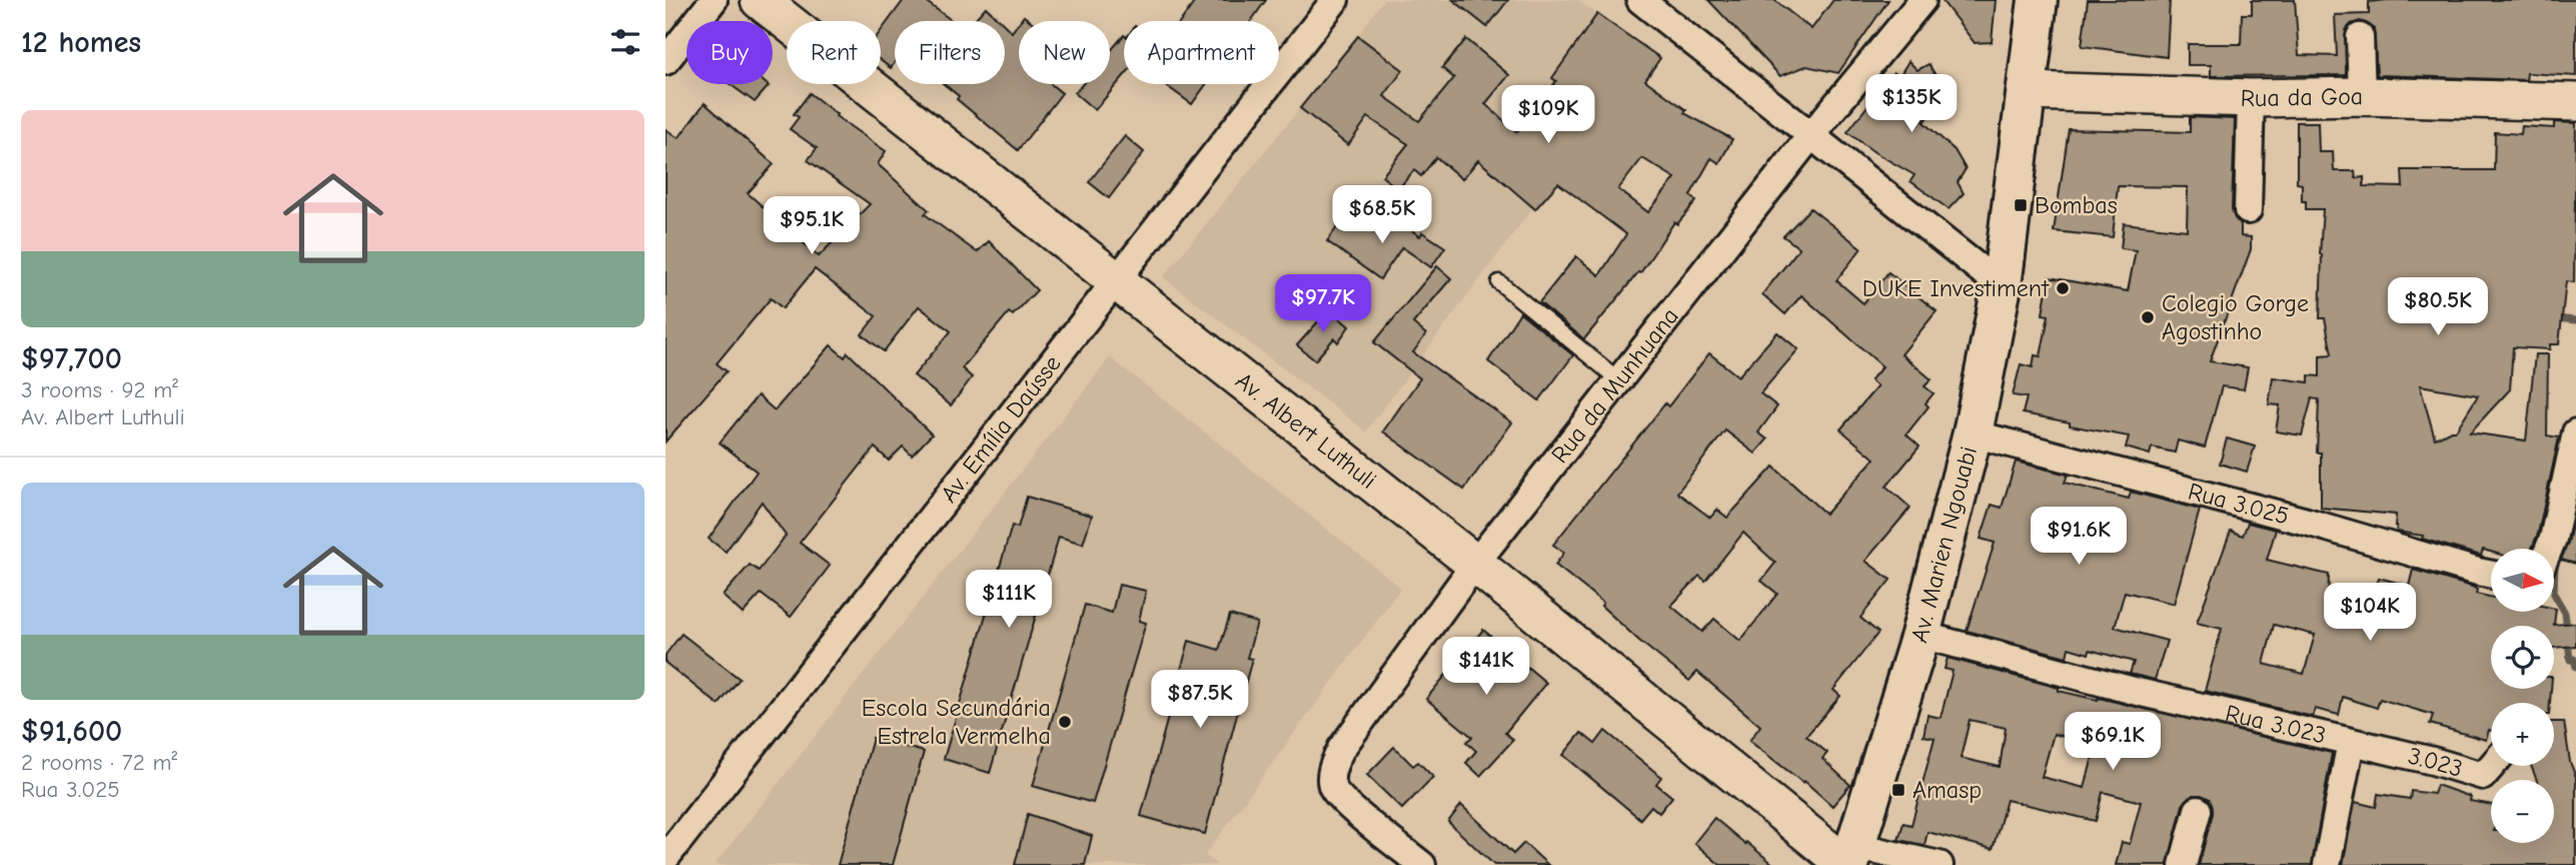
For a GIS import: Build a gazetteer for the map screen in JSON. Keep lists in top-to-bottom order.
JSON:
{
  "streets": {
    "main road": ["Av. Marien Ngouabi"],
    "street": [
      "Rua da Goa",
      "Rua da Munhuana",
      "Av. Emília Daússe",
      "Av. Albert Luthuli",
      "Rua 3.025",
      "Rua 3.023",
      "3.023"
    ]
  },
  "crossings": [
    ["Rua da Goa", "Av. Marien Ngouabi"],
    ["Rua da Munhuana", "Av. Albert Luthuli"],
    ["Av. Emília Daússe", "Av. Albert Luthuli"],
    ["Av. Albert Luthuli", "Av. Marien Ngouabi"],
    ["Rua 3.025", "Av. Marien Ngouabi"],
    ["Av. Marien Ngouabi", "Rua 3.023"],
    ["Rua 3.023", "3.023"]
  ],
  "places": {
    "transit": ["Bombas", "Amasp"],
    "other": ["DUKE Investiment", "Colegio Gorge Agostinho", "Escola Secundária Estrela Vermelha"]
  },
  "north": "right",
  "page": {
    "heading": "12 homes",
    "chip": [
      "Buy",
      "Rent",
      "Filters",
      "New",
      "Apartment"
    ],
    "price": [
      "$135K",
      "$109K",
      "$68.5K",
      "$95.1K",
      "$97.7K",
      "$80.5K",
      "$91.6K",
      "$111K",
      "$104K",
      "$141K",
      "$87.5K",
      "$69.1K"
    ],
    "list": [
      {
        "name": "$97,700",
        "note": "3 rooms · 92 m² · Av. Albert Luthuli"
      },
      {
        "name": "$91,600",
        "note": "2 rooms · 72 m² · Rua 3.025"
      }
    ],
    "map_buttons": ["+", "−"]
  }
}
